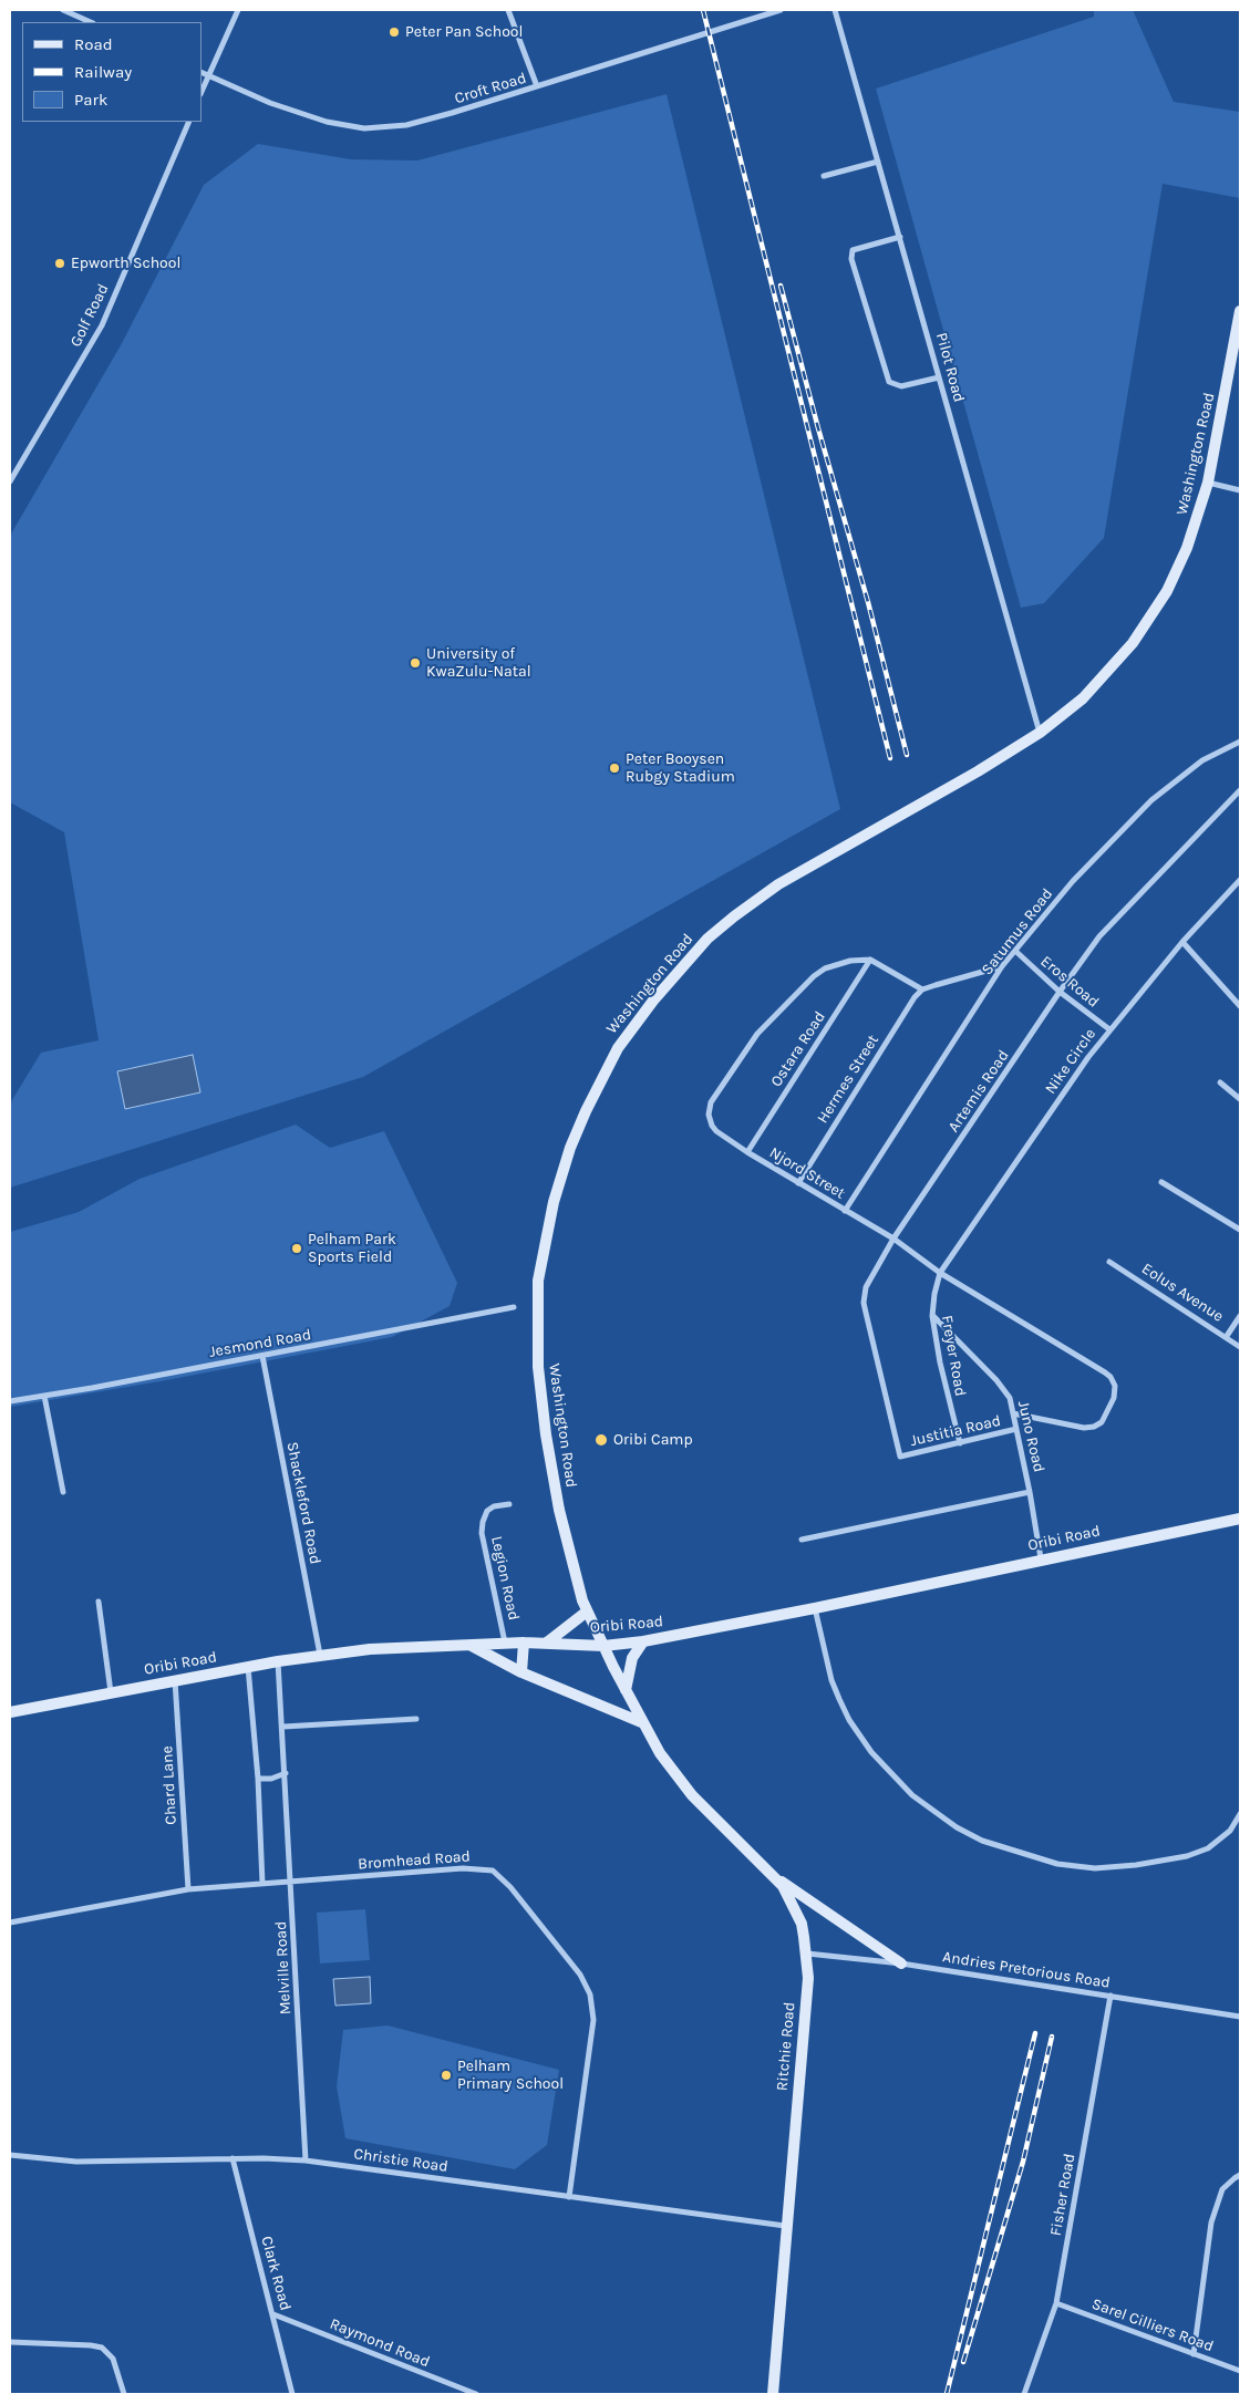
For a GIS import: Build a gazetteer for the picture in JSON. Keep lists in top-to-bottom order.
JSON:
{
  "streets": {
    "main road": ["Washington Road", "Oribi Road", "Ritchie Road"],
    "street": [
      "Croft Road",
      "Golf Road",
      "Pilot Road",
      "Satumus Road",
      "Eros Road",
      "Ostara Road",
      "Nike Circle",
      "Hermes Street",
      "Artemis Road",
      "Njord Street",
      "Eolus Avenue",
      "Jesmond Road",
      "Freyer Road",
      "Justitia Road",
      "Juno Road",
      "Shackleford Road",
      "Legion Road",
      "Chard Lane",
      "Bromhead Road",
      "Melville Road",
      "Andries Pretorious Road",
      "Christie Road",
      "Fisher Road",
      "Clark Road",
      "Sarel Cilliers Road",
      "Raymond Road"
    ]
  },
  "crossings": [
    ["Pilot Road", "Washington Road"],
    ["Washington Road", "Oribi Road"],
    ["Washington Road", "Ritchie Road"],
    ["Satumus Road", "Eros Road"],
    ["Satumus Road", "Njord Street"],
    ["Eros Road", "Nike Circle"],
    ["Eros Road", "Artemis Road"],
    ["Ostara Road", "Njord Street"],
    ["Nike Circle", "Njord Street"],
    ["Nike Circle", "Freyer Road"],
    ["Hermes Street", "Njord Street"],
    ["Artemis Road", "Njord Street"],
    ["Artemis Road", "Justitia Road"],
    ["Njord Street", "Freyer Road"],
    ["Njord Street", "Juno Road"],
    ["Jesmond Road", "Shackleford Road"],
    ["Freyer Road", "Justitia Road"],
    ["Freyer Road", "Juno Road"],
    ["Justitia Road", "Juno Road"],
    ["Juno Road", "Oribi Road"],
    ["Shackleford Road", "Oribi Road"],
    ["Oribi Road", "Legion Road"],
    ["Oribi Road", "Chard Lane"],
    ["Oribi Road", "Melville Road"],
    ["Chard Lane", "Bromhead Road"],
    ["Bromhead Road", "Melville Road"],
    ["Bromhead Road", "Christie Road"],
    ["Melville Road", "Christie Road"],
    ["Andries Pretorious Road", "Ritchie Road"],
    ["Andries Pretorious Road", "Fisher Road"],
    ["Ritchie Road", "Christie Road"],
    ["Christie Road", "Clark Road"],
    ["Fisher Road", "Sarel Cilliers Road"],
    ["Clark Road", "Raymond Road"]
  ],
  "places": [
    "Peter Pan School",
    "Epworth School",
    "University of KwaZulu-Natal",
    "Peter Booysen Rubgy Stadium",
    "Pelham Park Sports Field",
    "Oribi Camp",
    "Pelham Primary School"
  ],
  "legend": ["Road", "Railway", "Park"]
}
